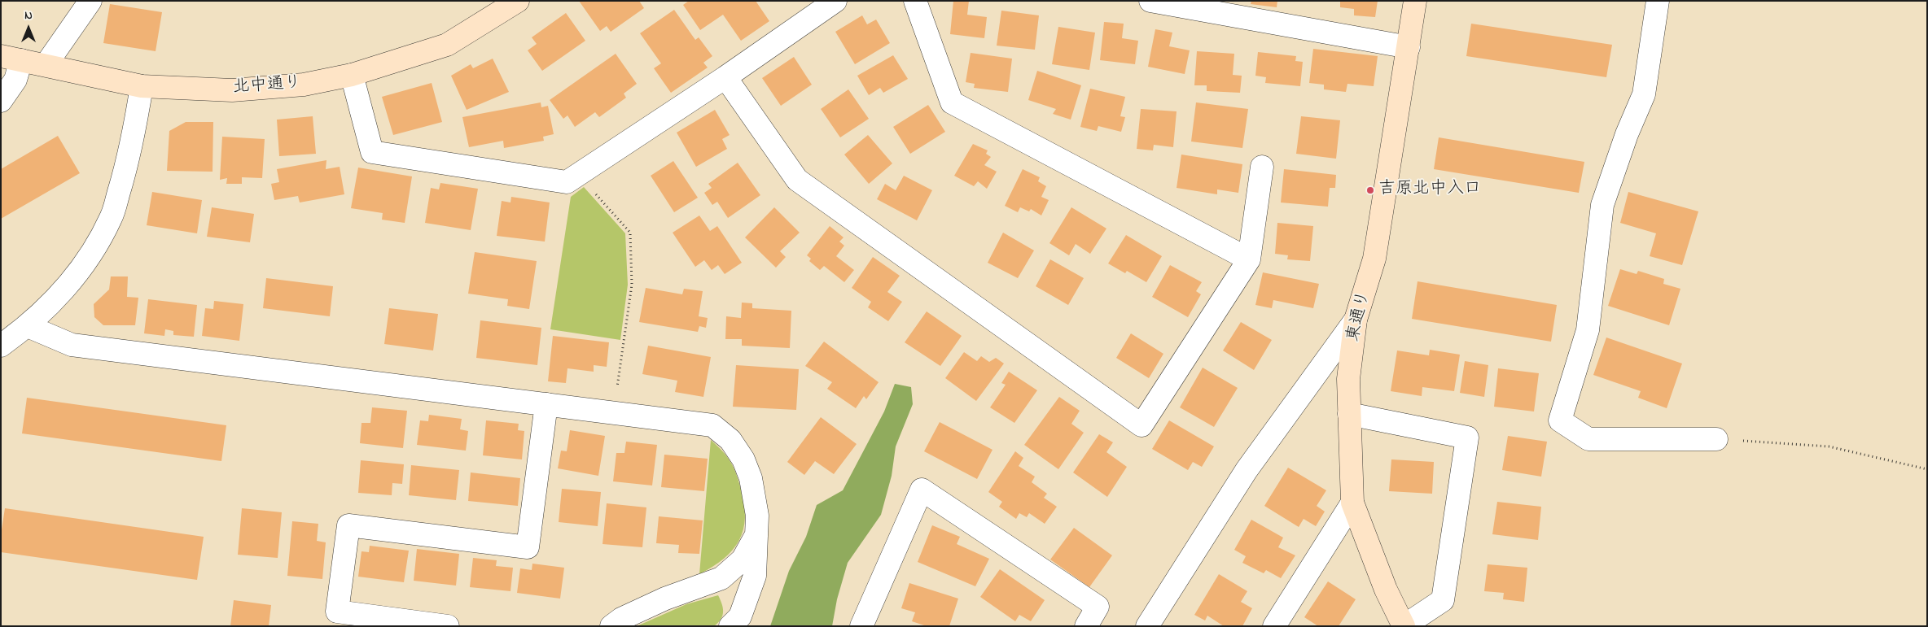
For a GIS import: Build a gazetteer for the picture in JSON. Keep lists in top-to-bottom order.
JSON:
{
  "streets": {
    "street": ["北中通り", "東通り"]
  },
  "places": ["吉原北中入口"],
  "north": "top"
}
